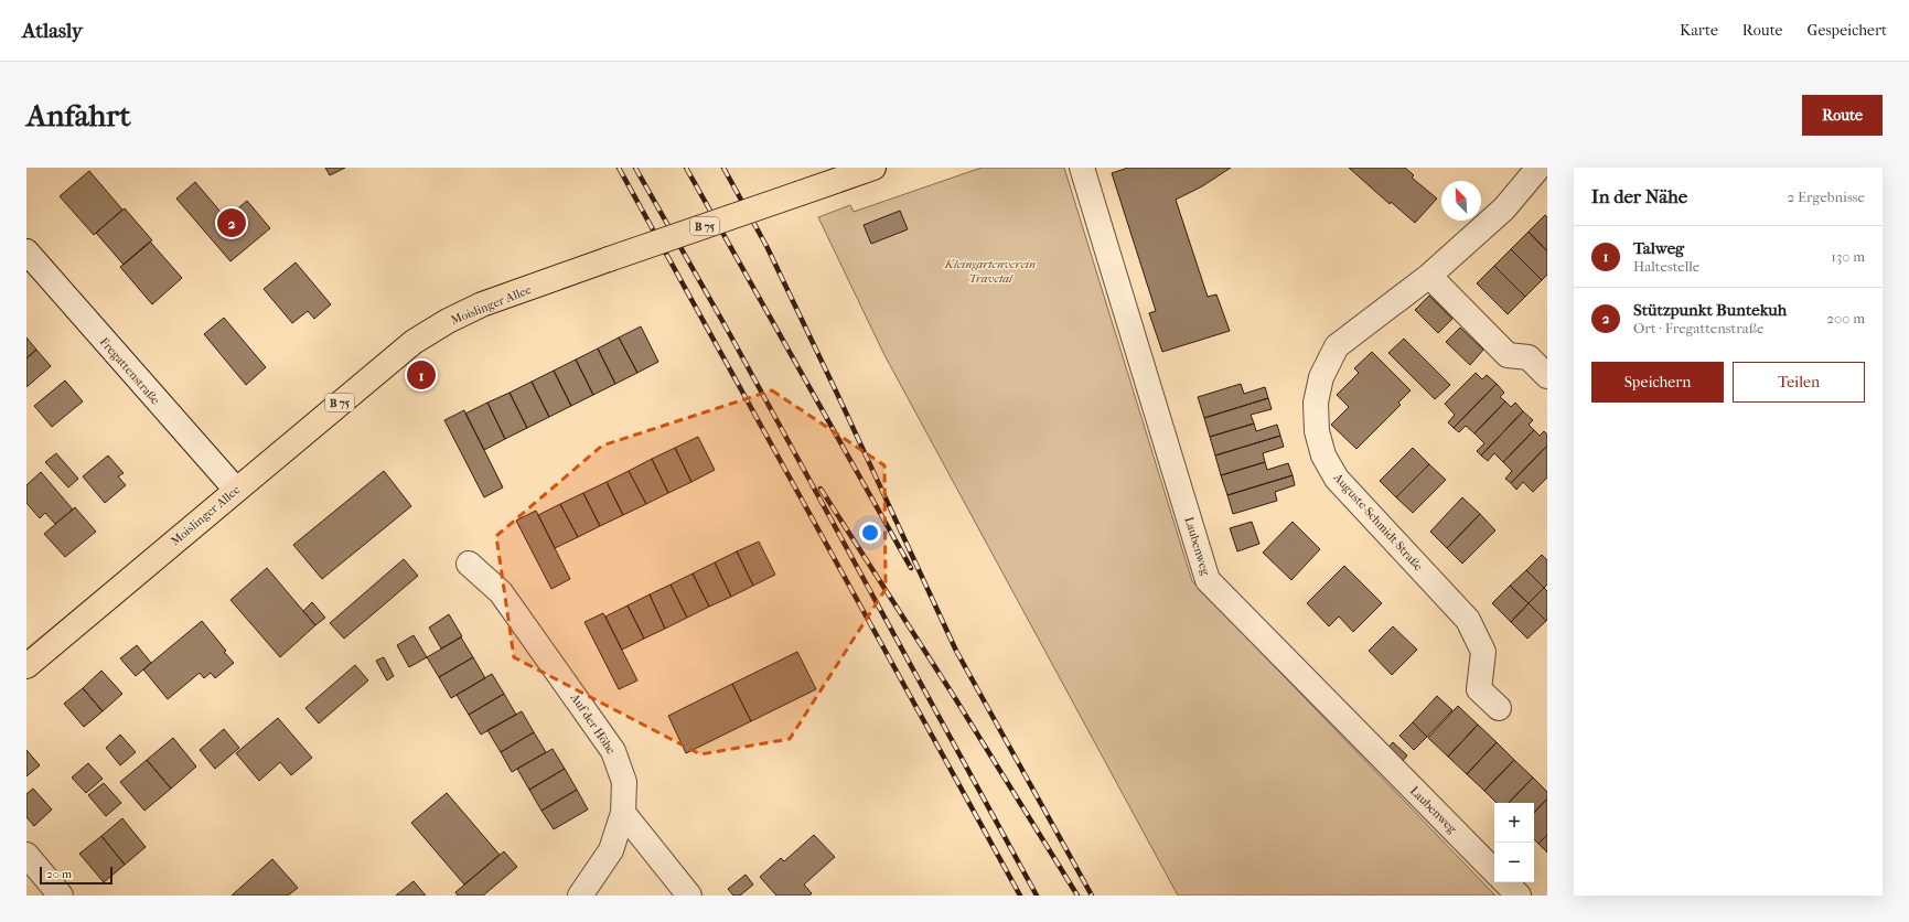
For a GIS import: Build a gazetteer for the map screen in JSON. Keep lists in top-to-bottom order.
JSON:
{
  "streets": {
    "main road": ["B 75", "Moislinger Allee"],
    "street": [
      "Fregattenstraße",
      "Auguste-Schmidt-Straße",
      "Laubenweg",
      "Auf der Höhe"
    ]
  },
  "crossings": [
    ["Moislinger Allee", "Fregattenstraße"]
  ],
  "parks": ["Kleingartenverein Travetal"],
  "scale_bar": "20 m",
  "north": "top left",
  "page": {
    "header": "Atlasly",
    "nav": ["Karte", "Route", "Gespeichert"],
    "buttons": [
      "Route",
      ["Speichern", "Teilen"]
    ],
    "title": "Anfahrt",
    "heading": ["In der Nähe", "2 Ergebnisse"],
    "pins": ["2", "1"],
    "list": [
      {
        "mark": "1",
        "name": "Talweg",
        "note": "Haltestelle",
        "value": "130 m"
      },
      {
        "mark": "2",
        "name": "Stützpunkt Buntekuh",
        "note": "Ort · Fregattenstraße",
        "value": "200 m"
      }
    ],
    "map_buttons": ["+", "−"],
    "scale": "20 m"
  }
}
